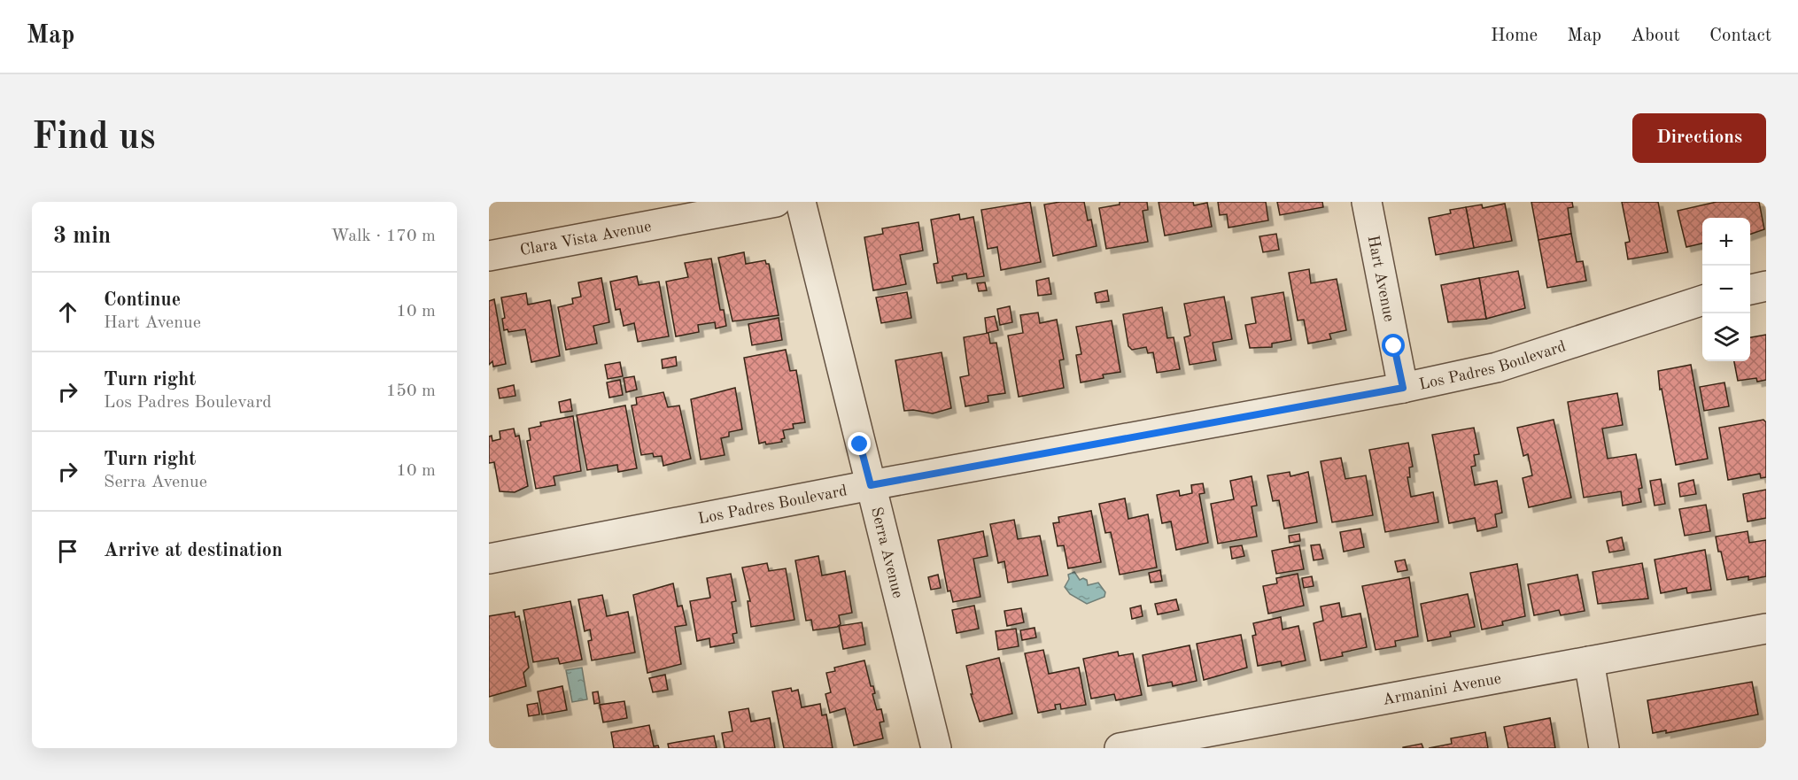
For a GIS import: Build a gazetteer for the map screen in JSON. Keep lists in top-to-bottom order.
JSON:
{
  "streets": {
    "street": [
      "Clara Vista Avenue",
      "Hart Avenue",
      "Los Padres Boulevard",
      "Serra Avenue",
      "Armanini Avenue"
    ]
  },
  "crossings": [
    ["Hart Avenue", "Los Padres Boulevard"],
    ["Los Padres Boulevard", "Serra Avenue"]
  ],
  "page": {
    "header": "Map",
    "nav": [
      "Home",
      "Map",
      "About",
      "Contact"
    ],
    "buttons": "Directions",
    "title": "Find us",
    "heading": ["3 min", "Walk · 170 m"],
    "map_buttons": ["+", "−"],
    "list": [
      ["Continue", "Hart Avenue", "10 m"],
      ["Turn right", "Los Padres Boulevard", "150 m"],
      ["Turn right", "Serra Avenue", "10 m"],
      "Arrive at destination"
    ]
  }
}
